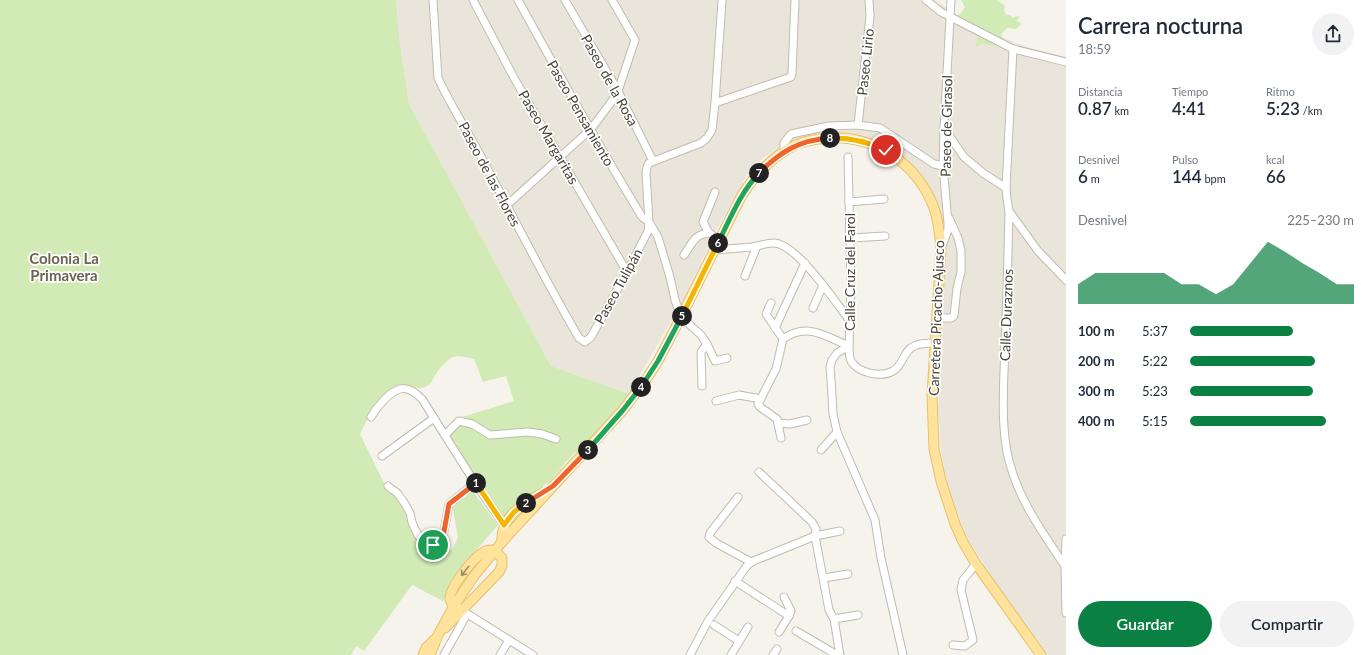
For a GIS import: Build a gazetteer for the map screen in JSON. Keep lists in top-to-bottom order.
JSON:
{
  "streets": {
    "main road": ["Carretera Picacho-Ajusco"],
    "street": [
      "Paseo Lirio",
      "Paseo de la Rosa",
      "Paseo Pensamiento",
      "Paseo de Girasol",
      "Paseo Margaritas",
      "Paseo de las Flores",
      "Calle Cruz del Farol",
      "Paseo Tulipán",
      "Calle Duraznos"
    ]
  },
  "crossings": [
    ["Paseo Pensamiento", "Paseo Tulipán"],
    ["Paseo de Girasol", "Carretera Picacho-Ajusco"],
    ["Paseo Margaritas", "Paseo Tulipán"],
    ["Paseo de las Flores", "Paseo Tulipán"]
  ],
  "districts": ["Colonia La Primavera"],
  "page": {
    "heading": ["Carrera nocturna", "18:59"],
    "stats": [
      ["Distancia", "0.87 km"],
      ["Tiempo", "4:41"],
      ["Ritmo", "5:23 /km"],
      ["Desnivel", "6 m"],
      ["Pulso", "144 bpm"],
      ["kcal", "66"]
    ],
    "pins": [
      "8",
      "7",
      "6",
      "5",
      "4",
      "3",
      "1",
      "2"
    ],
    "chart": ["Desnivel", "225–230 m"],
    "list": [
      {
        "name": "100 m",
        "note": "5:37"
      },
      {
        "name": "200 m",
        "note": "5:22"
      },
      {
        "name": "300 m",
        "note": "5:23"
      },
      {
        "name": "400 m",
        "note": "5:15"
      }
    ],
    "buttons": ["Guardar", "Compartir"]
  }
}
